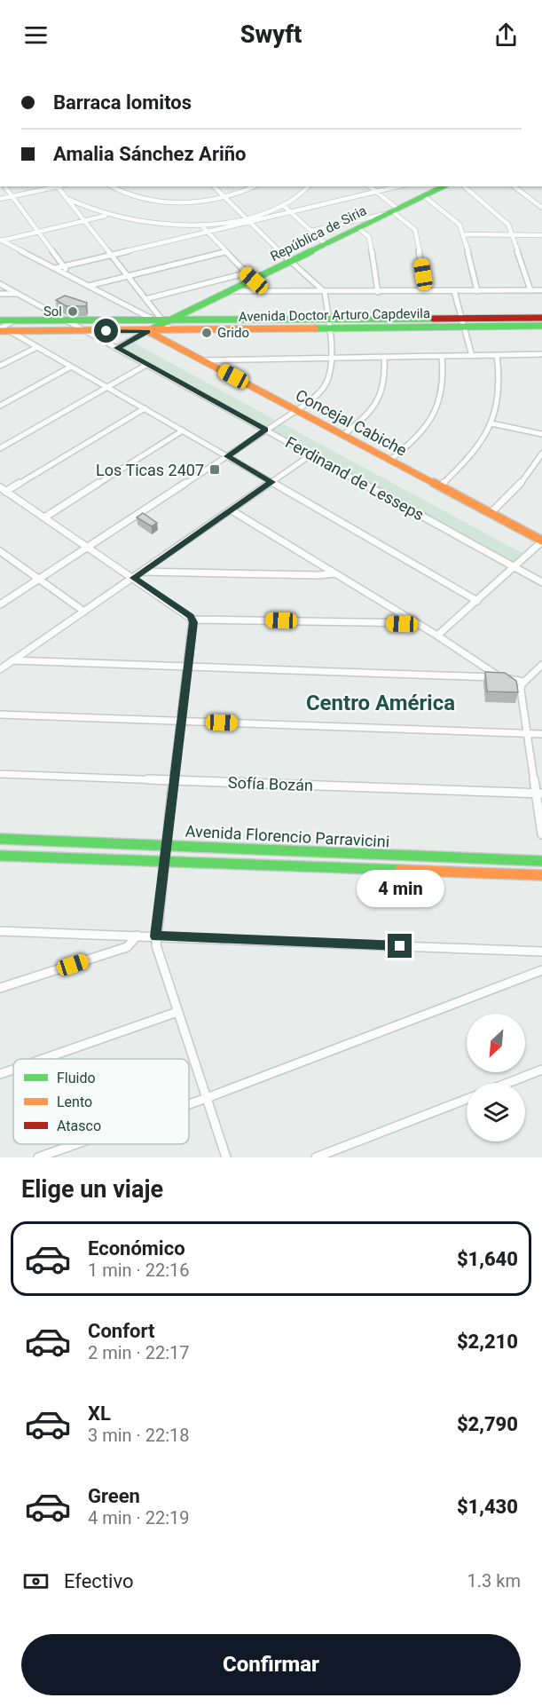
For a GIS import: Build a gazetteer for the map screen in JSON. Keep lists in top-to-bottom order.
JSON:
{
  "streets": {
    "main road": [
      "República de Siria",
      "Avenida Doctor Arturo Capdevila",
      "Concejal Cabiche",
      "Avenida Florencio Parravicini"
    ],
    "street": ["Ferdinand de Lesseps", "Sofía Bozán"]
  },
  "crossings": [
    ["República de Siria", "Avenida Doctor Arturo Capdevila"],
    ["República de Siria", "Concejal Cabiche"],
    ["República de Siria", "Ferdinand de Lesseps"],
    ["Avenida Doctor Arturo Capdevila", "Concejal Cabiche"],
    ["Avenida Doctor Arturo Capdevila", "Ferdinand de Lesseps"]
  ],
  "districts": ["Centro América"],
  "places": {
    "other": ["Sol", "Grido"],
    "transit": ["Los Ticas 2407"]
  },
  "legend": ["Fluido", "Lento", "Atasco"],
  "north": "bottom left",
  "page": {
    "header": "Swyft",
    "banner": ["Barraca lomitos", "Amalia Sánchez Ariño"],
    "bubble": "4 min",
    "heading": "Elige un viaje",
    "list": [
      {
        "name": "Económico",
        "note": "1 min · 22:16",
        "value": "$1,640"
      },
      {
        "name": "Confort",
        "note": "2 min · 22:17",
        "value": "$2,210"
      },
      {
        "name": "XL",
        "note": "3 min · 22:18",
        "value": "$2,790"
      },
      {
        "name": "Green",
        "note": "4 min · 22:19",
        "value": "$1,430"
      }
    ],
    "pay": ["Efectivo", "1.3 km"],
    "buttons": "Confirmar"
  }
}
